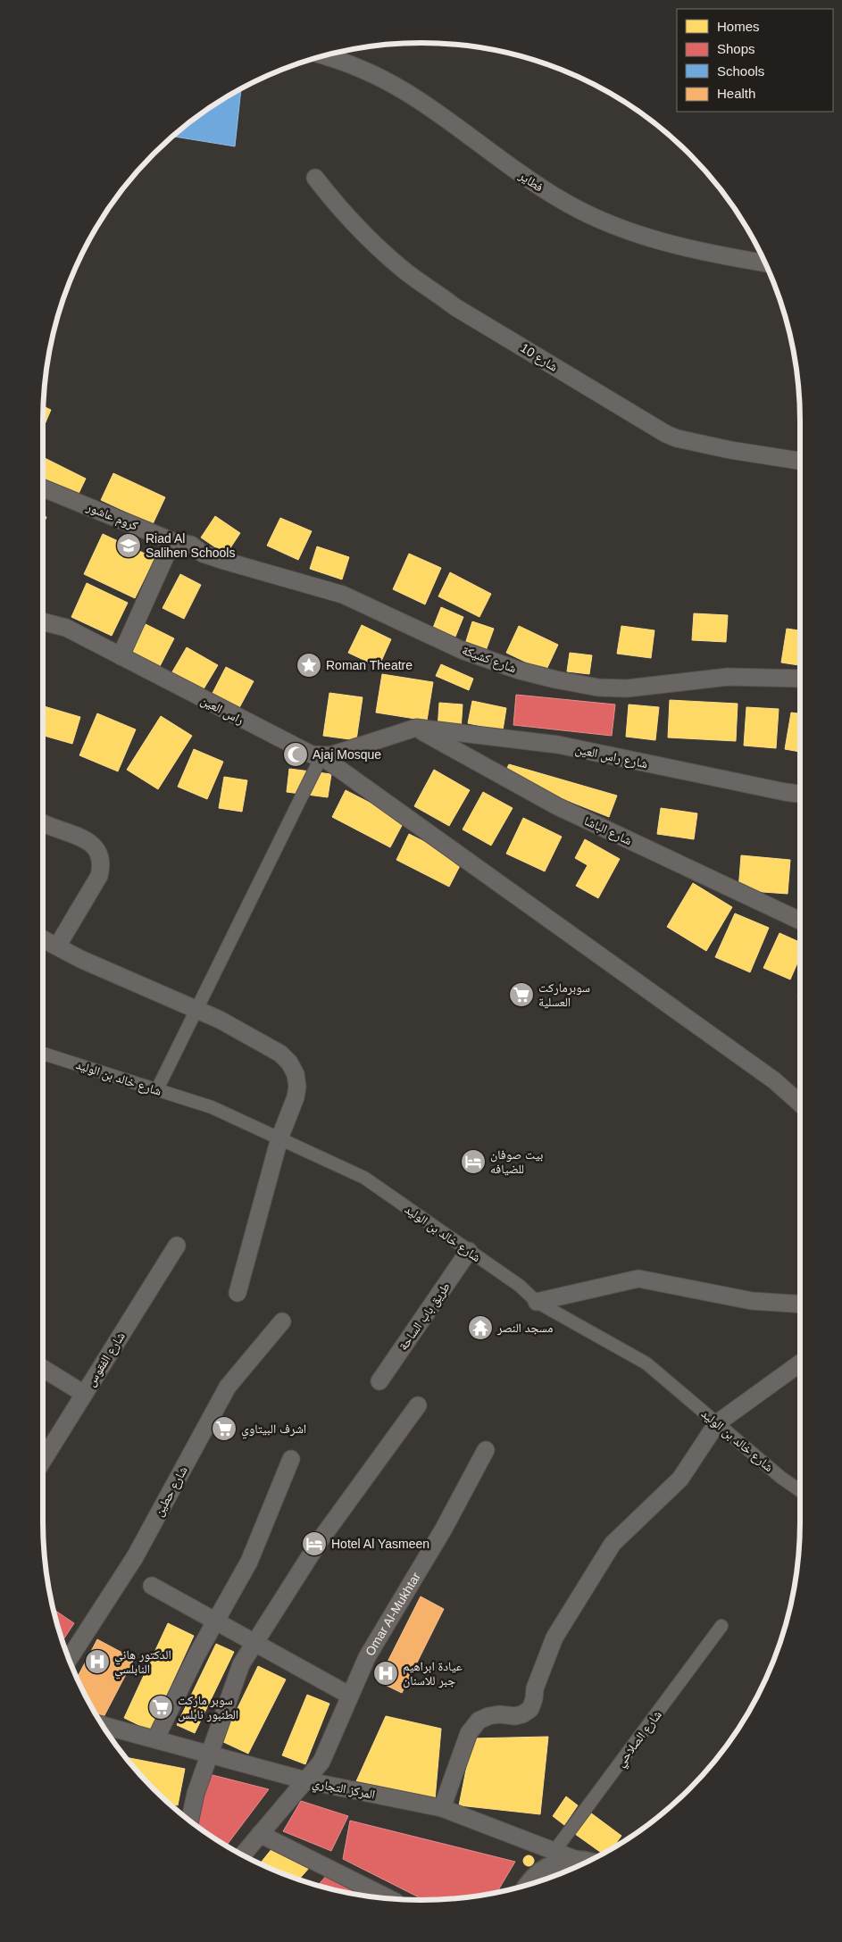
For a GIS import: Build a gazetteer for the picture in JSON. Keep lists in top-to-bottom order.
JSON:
{
  "streets": {
    "street": [
      "فطاير",
      "شارع 10",
      "كروم عاشور",
      "شارع كشيكة",
      "راس العين",
      "شارع راس العين",
      "شارع الباشا",
      "شارع خالد بن الوليد",
      "طريق باب الساحة",
      "شارع الفقوس",
      "شارع حطين",
      "Omar Al-Mukhtar",
      "شارع الصلاحي",
      "المركز التجاري"
    ]
  },
  "crossings": [
    ["كروم عاشور", "شارع كشيكة"],
    ["شارع راس العين", "شارع الباشا"],
    ["شارع خالد بن الوليد", "طريق باب الساحة"],
    ["Omar Al-Mukhtar", "المركز التجاري"],
    ["شارع الصلاحي", "المركز التجاري"]
  ],
  "places": {
    "school or university": ["Riad Al Salihen Schools"],
    "place": ["Roman Theatre"],
    "mosque": ["Ajaj Mosque"],
    "supermarket": ["سوبرماركت العسلية", "اشرف البيتاوي", "سوبر ماركت الطنبور نابلس"],
    "hotel": ["بيت صوفان للضيافه", "Hotel Al Yasmeen"],
    "temple": ["مسجد النصر"],
    "hospital": ["الدكتور هاني النابلسي", "عيادة ابراهيم جبر للاسنان"]
  },
  "legend": [
    "Homes",
    "Shops",
    "Schools",
    "Health"
  ]
}
